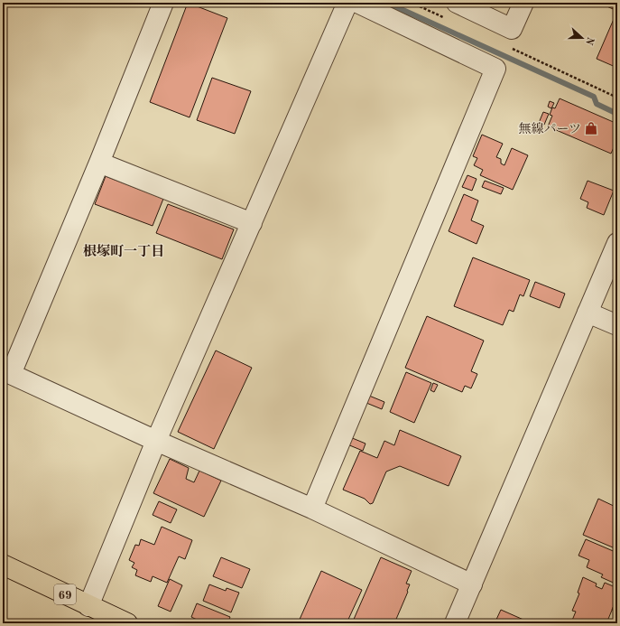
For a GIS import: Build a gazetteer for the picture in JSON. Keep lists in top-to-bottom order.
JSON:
{
  "streets": {
    "main road": ["69"]
  },
  "districts": ["根塚町一丁目"],
  "places": {
    "shop": ["無線パーツ"]
  },
  "north": "right"
}
